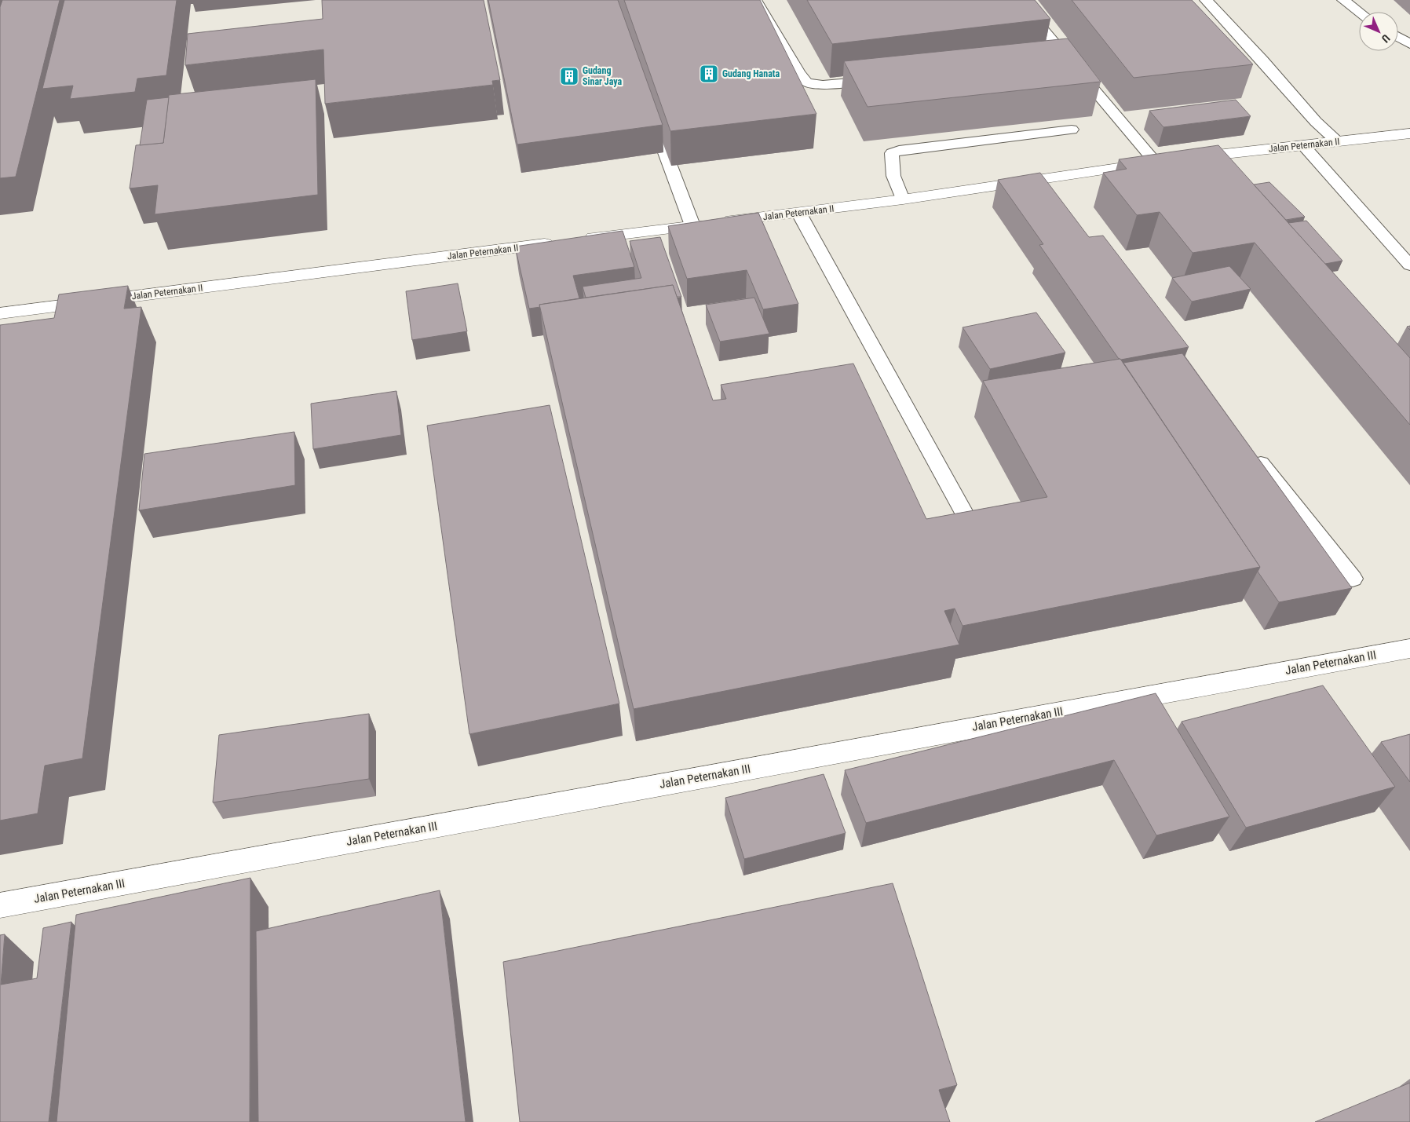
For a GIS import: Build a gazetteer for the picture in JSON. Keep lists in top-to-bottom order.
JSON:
{
  "streets": {
    "street": ["Jalan Peternakan II", "Jalan Peternakan III"]
  },
  "places": {
    "building": ["Gudang Hanata", "Gudang Sinar Jaya"]
  },
  "north": "bottom right"
}
